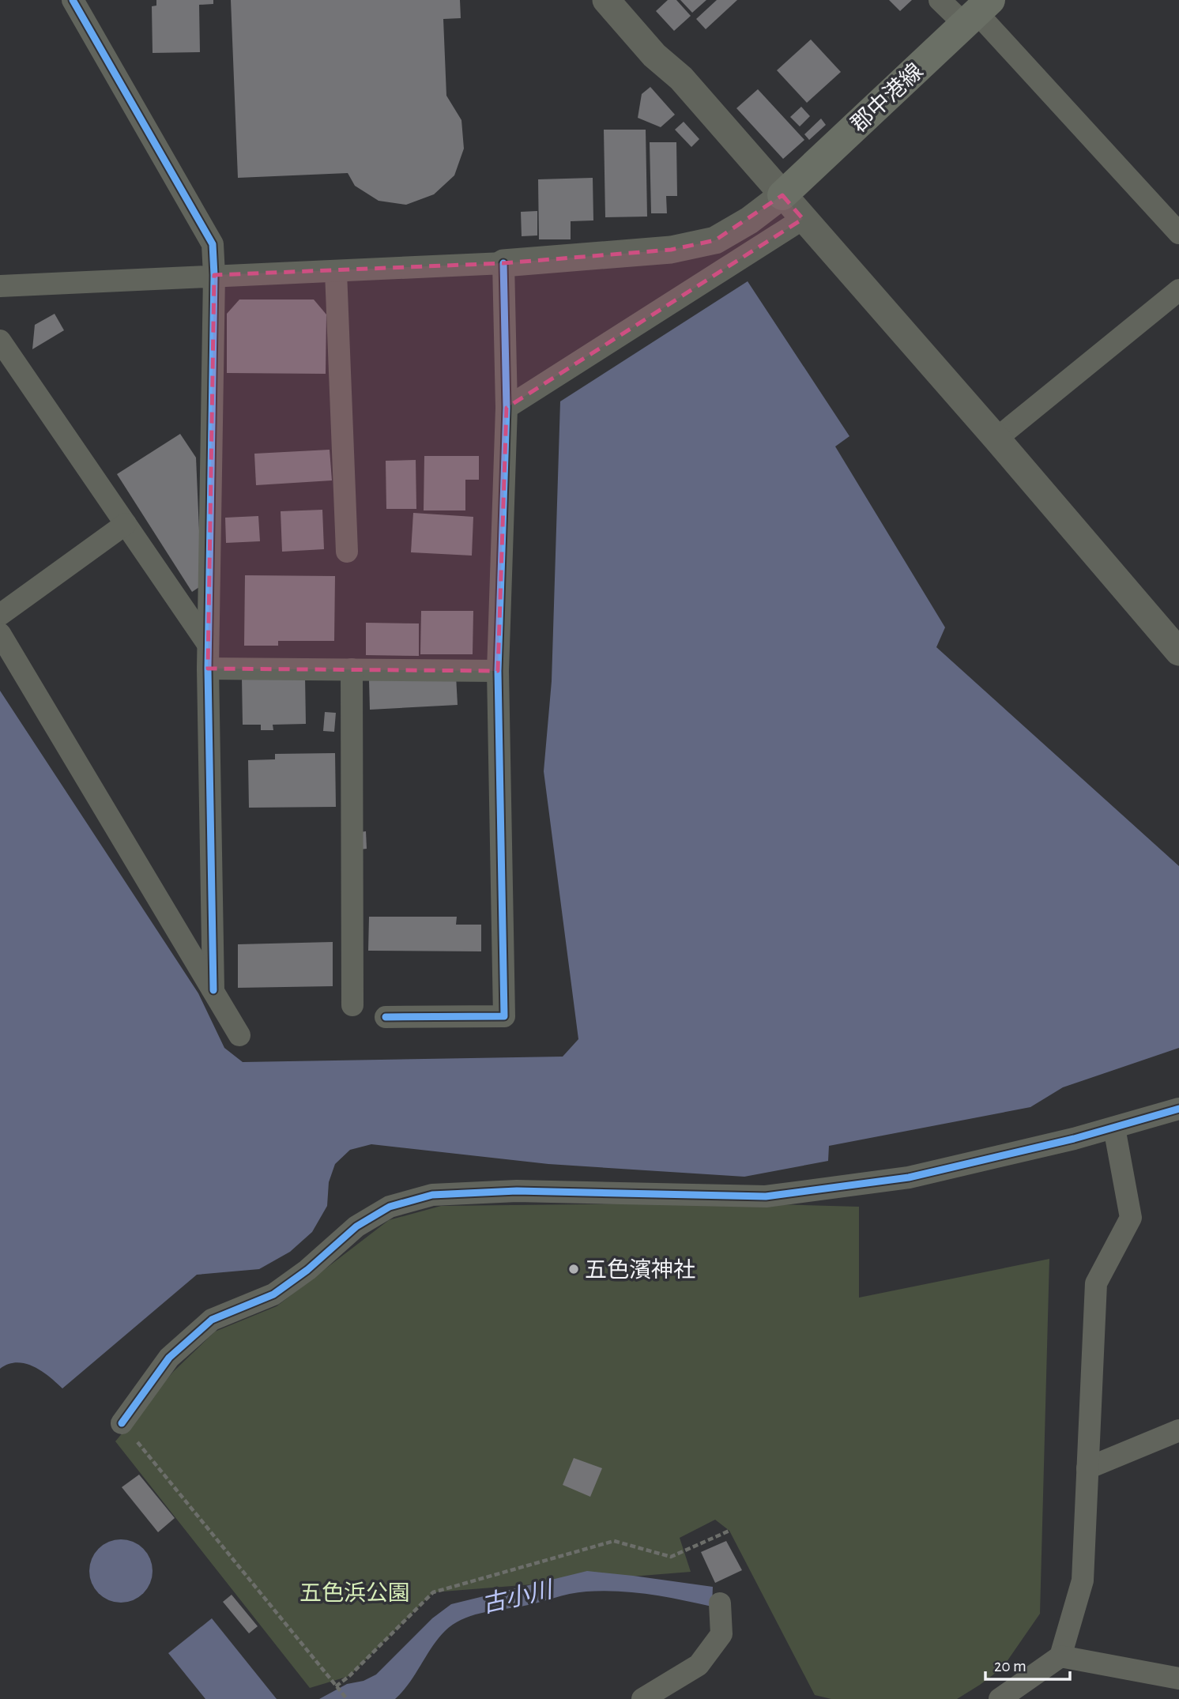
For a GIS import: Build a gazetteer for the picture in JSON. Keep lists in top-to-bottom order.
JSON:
{
  "streets": {
    "main road": ["郡中港線"]
  },
  "water": ["古小川"],
  "parks": ["五色浜公園"],
  "places": ["五色濱神社"],
  "scale_bar": "20 m"
}
